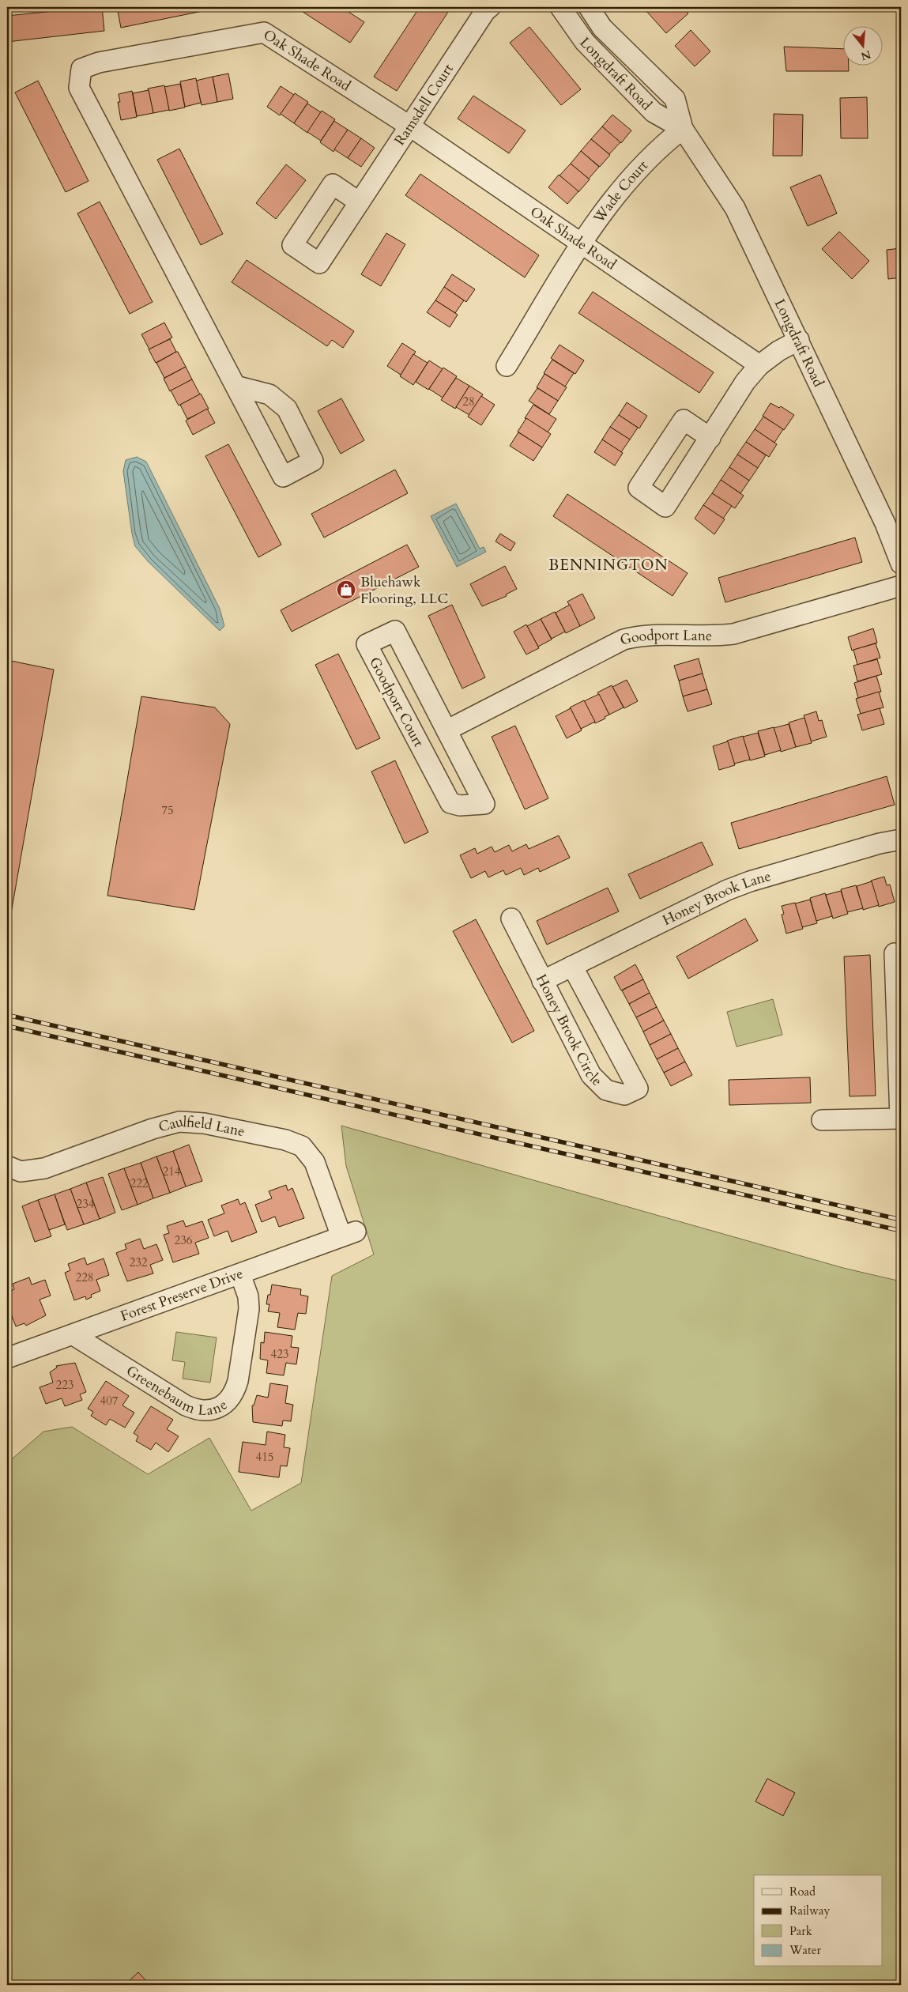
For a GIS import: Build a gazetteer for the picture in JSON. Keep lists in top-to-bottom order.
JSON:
{
  "streets": {
    "street": [
      "Oak Shade Road",
      "Longdraft Road",
      "Ramsdell Court",
      "Wade Court",
      "Goodport Lane",
      "Goodport Court",
      "Honey Brook Lane",
      "Honey Brook Circle",
      "Caulfield Lane",
      "Forest Preserve Drive",
      "Greenebaum Lane"
    ]
  },
  "crossings": [
    ["Oak Shade Road", "Ramsdell Court"],
    ["Oak Shade Road", "Wade Court"],
    ["Longdraft Road", "Wade Court"],
    ["Goodport Lane", "Goodport Court"],
    ["Honey Brook Lane", "Honey Brook Circle"],
    ["Caulfield Lane", "Forest Preserve Drive"],
    ["Forest Preserve Drive", "Greenebaum Lane"]
  ],
  "districts": ["BENNINGTON"],
  "places": {
    "shop": ["Bluehawk Flooring, LLC"]
  },
  "house_numbers": [
    "28",
    "75",
    "214",
    "222",
    "234",
    "236",
    "232",
    "228",
    "423",
    "223",
    "407",
    "415"
  ],
  "legend": [
    "Road",
    "Railway",
    "Park",
    "Water"
  ],
  "north": "bottom"
}
